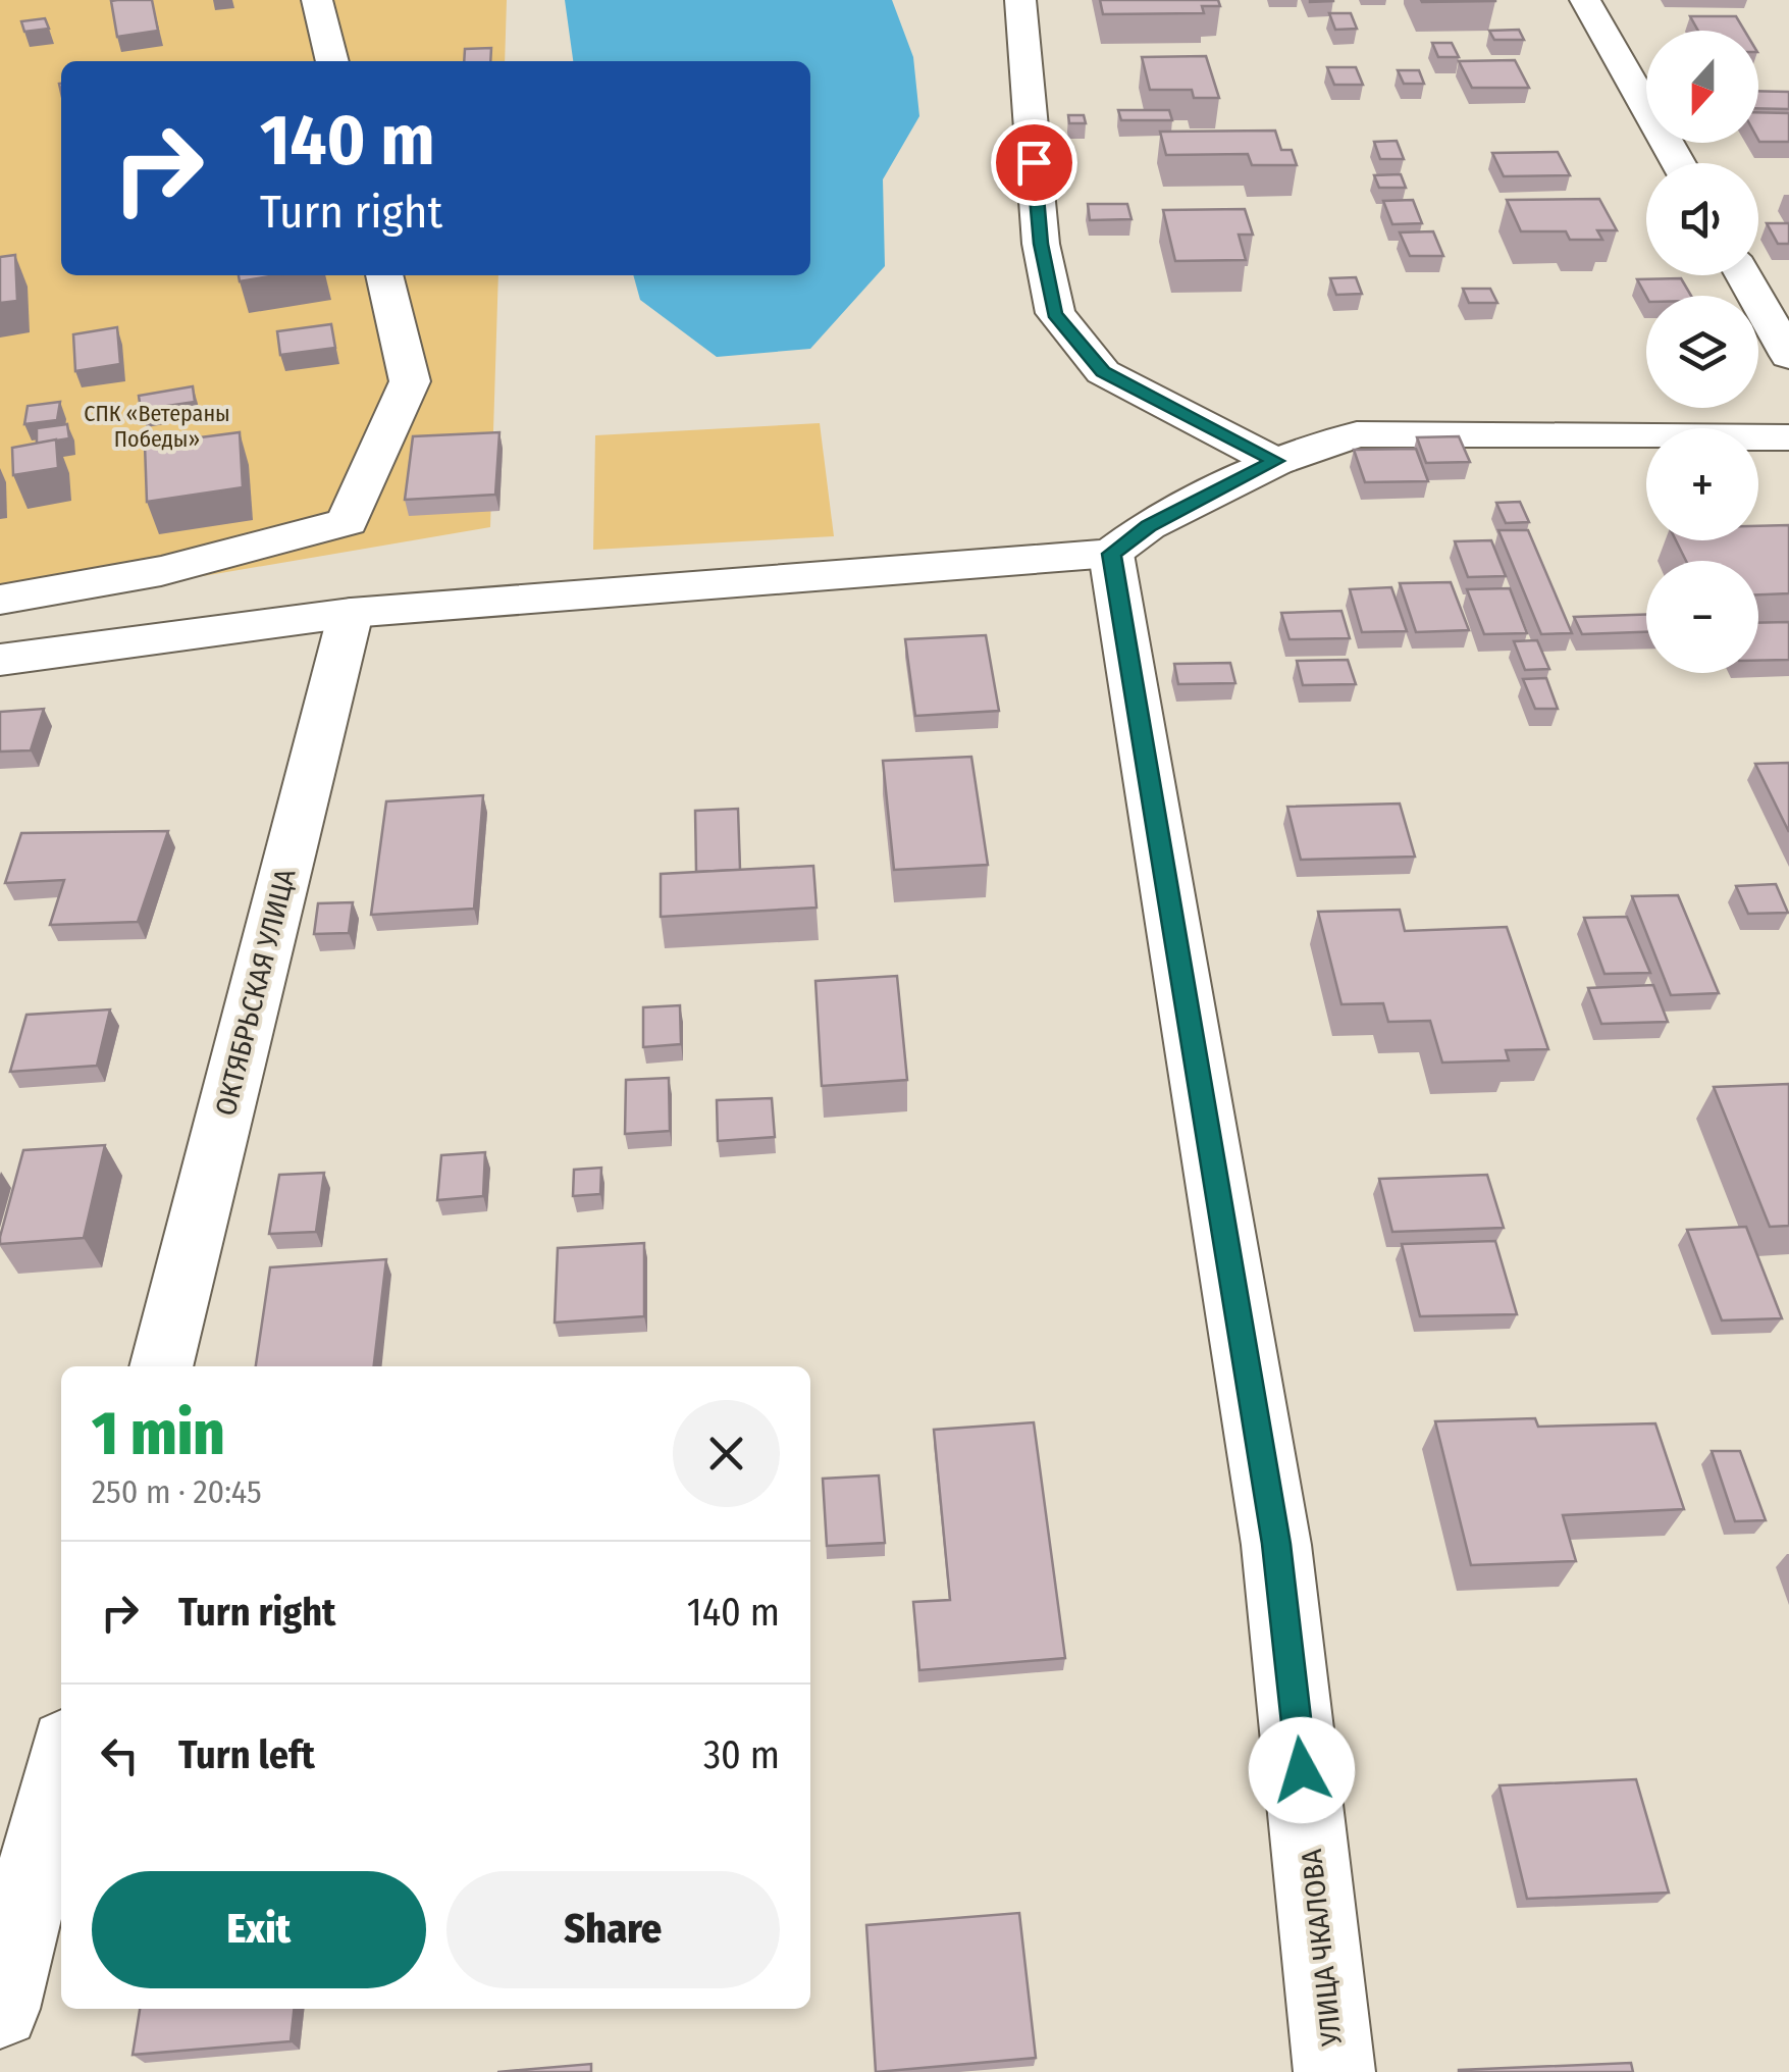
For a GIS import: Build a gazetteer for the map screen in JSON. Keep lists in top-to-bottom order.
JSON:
{
  "streets": {
    "street": ["ОКТЯБРЬСКАЯ УЛИЦА", "УЛИЦА ЧКАЛОВА"]
  },
  "parks": ["СПК «Ветераны Победы»"],
  "north": "bottom",
  "page": {
    "map_buttons": ["+", "−"],
    "turn": ["140 m", "Turn right"],
    "heading": ["1 min", "250 m · 20:45"],
    "list": [
      {
        "name": "Turn right",
        "value": "140 m"
      },
      {
        "name": "Turn left",
        "value": "30 m"
      }
    ],
    "buttons": ["Exit", "Share"]
  }
}
